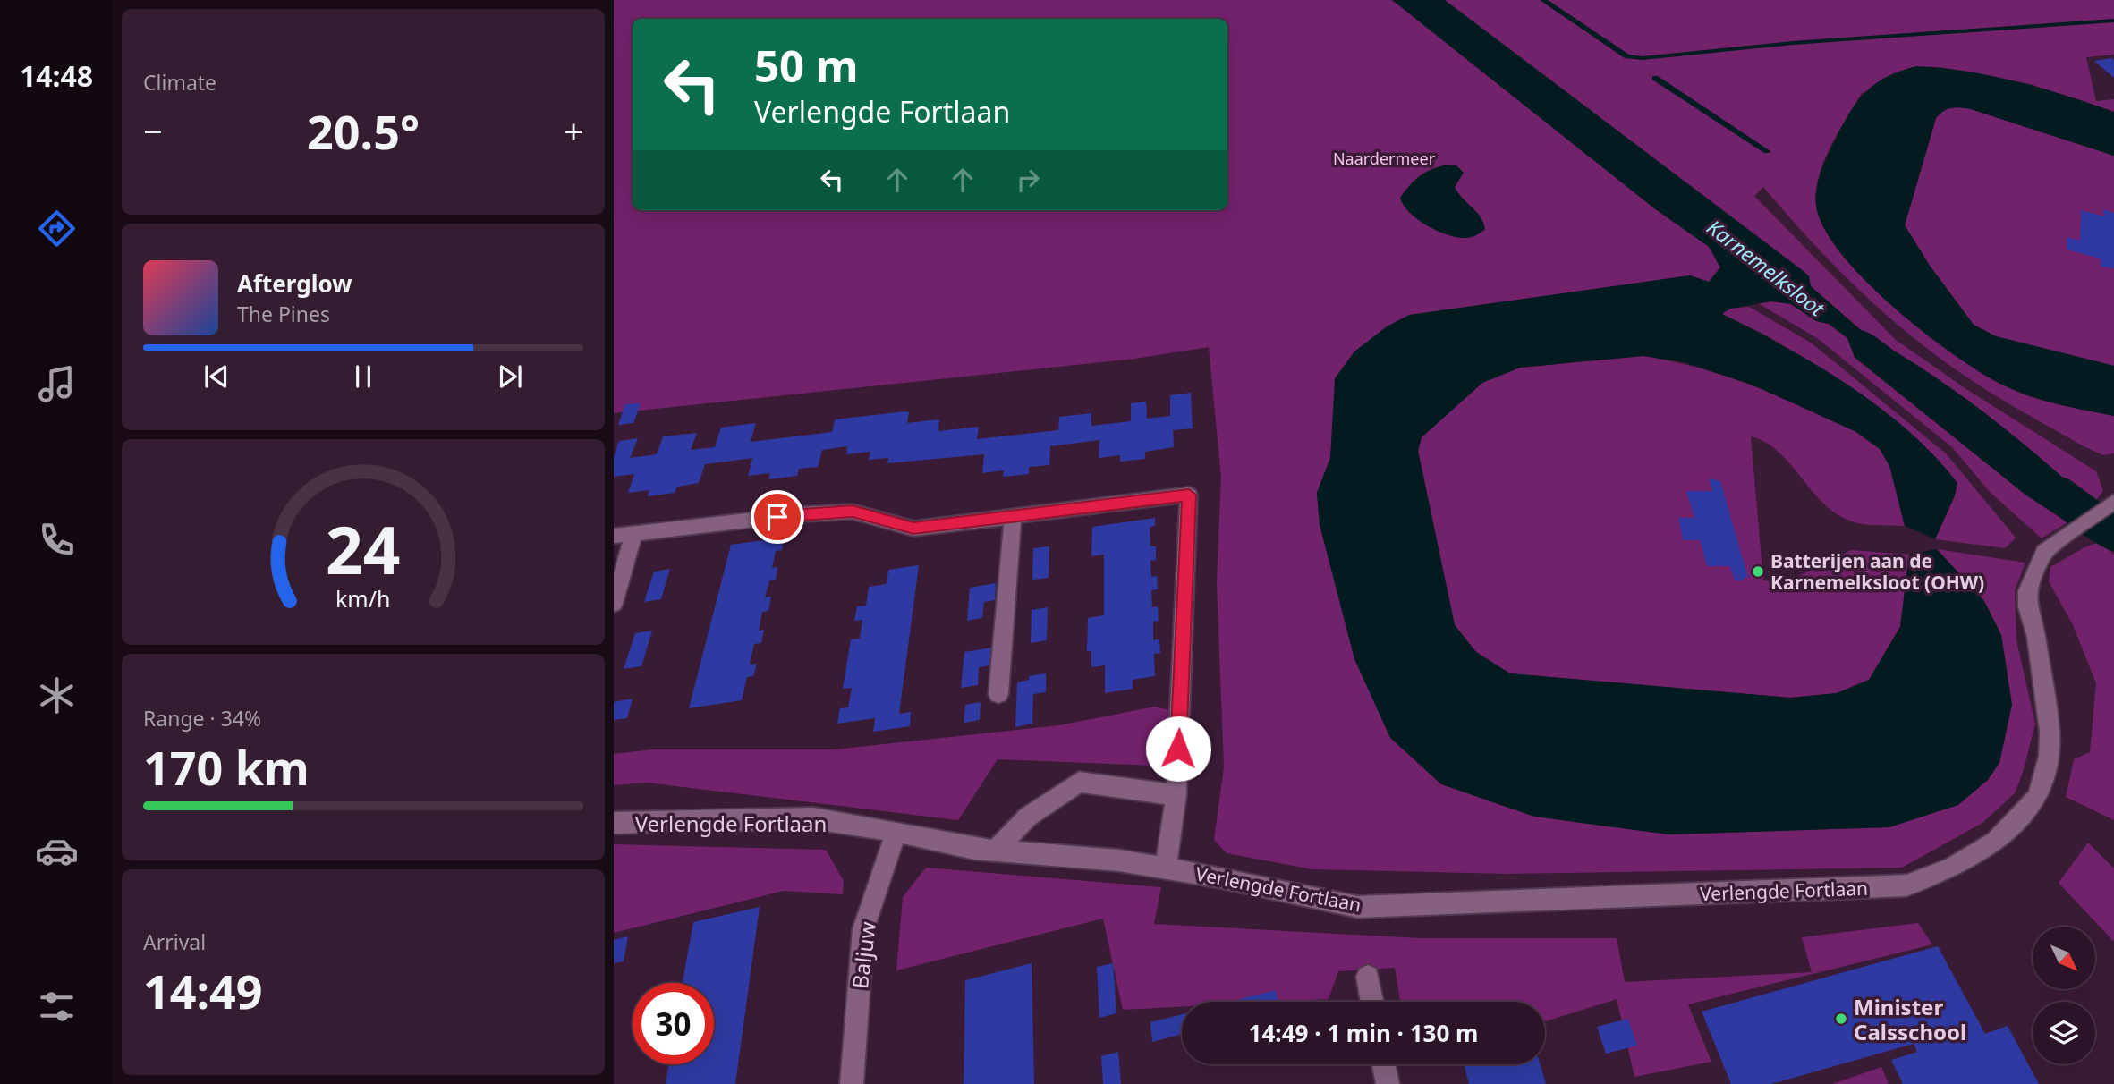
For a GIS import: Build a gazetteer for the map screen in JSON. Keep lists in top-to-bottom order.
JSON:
{
  "streets": {
    "street": ["Verlengde Fortlaan", "Baljuw"]
  },
  "crossings": [
    ["Verlengde Fortlaan", "Baljuw"]
  ],
  "water": ["Karnemelksloot"],
  "parks": ["Naardermeer"],
  "places": ["Batterijen aan de Karnemelksloot (OHW)", "Minister Calsschool"],
  "north": "bottom right",
  "page": {
    "tabs": "14:48",
    "tile": [
      "Climate",
      ["Range · 34%", "170 km"],
      ["Arrival", "14:49"]
    ],
    "turn": ["50 m", "Verlengde Fortlaan"],
    "heat": ["−", "20.5°", "+"],
    "song": ["Afterglow", "The Pines"],
    "limit": "30",
    "trip": "14:49 · 1 min · 130 m",
    "gauge": ["24", "km/h"]
  }
}
